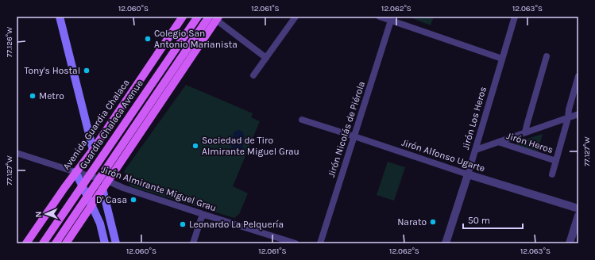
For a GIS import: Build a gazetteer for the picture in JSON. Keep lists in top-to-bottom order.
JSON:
{
  "streets": {
    "main road": ["Avenida Guardia Chalaca", "Guardia Chalaca Avenue"],
    "street": [
      "Jirón Los Heros",
      "Jirón Nicolás de Piérola",
      "Jirón Heros",
      "Jirón Alfonso Ugarte",
      "Jirón Almirante Miguel Grau"
    ]
  },
  "crossings": [
    ["Jirón Los Heros", "Jirón Alfonso Ugarte"],
    ["Avenida Guardia Chalaca", "Jirón Almirante Miguel Grau"],
    ["Jirón Nicolás de Piérola", "Jirón Alfonso Ugarte"]
  ],
  "places": [
    "Colegio San Antonio Marianista",
    "Tony's Hostal",
    "Metro",
    "Sociedad de Tiro Almirante Miguel Grau",
    "D' Casa",
    "Narato",
    "Leonardo La Pelquería"
  ],
  "scale_bar": "50 m",
  "north": "left",
  "coordinates": [
    "12.060°S",
    "12.061°S",
    "12.062°S",
    "12.063°S",
    "77.126°W",
    "77.127°W"
  ]
}
